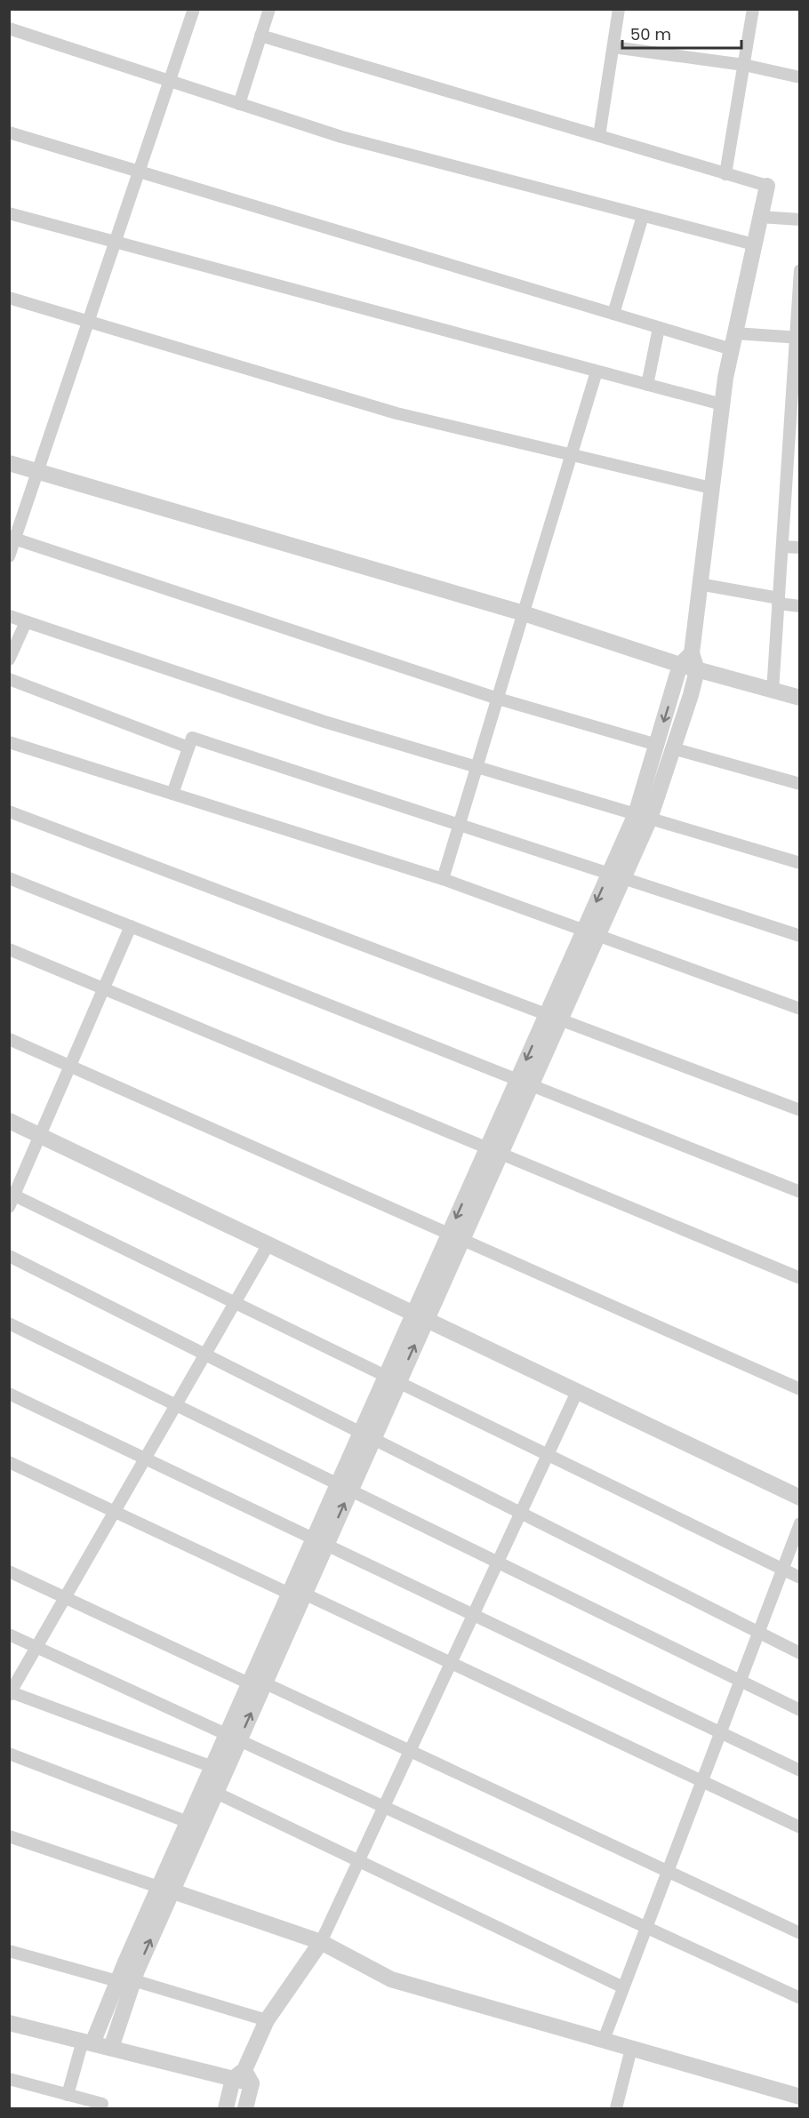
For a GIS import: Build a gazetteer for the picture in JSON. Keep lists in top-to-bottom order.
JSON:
{
  "scale_bar": "50 m"
}
